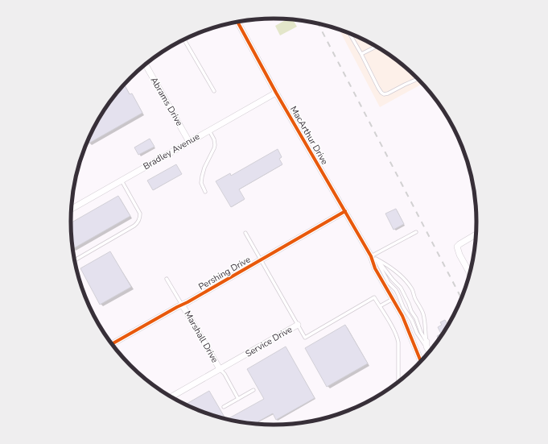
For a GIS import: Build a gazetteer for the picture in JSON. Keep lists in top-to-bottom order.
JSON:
{
  "streets": {
    "street": [
      "Abrams Drive",
      "MacArthur Drive",
      "Bradley Avenue",
      "Pershing Drive",
      "Marshall Drive",
      "Service Drive"
    ]
  },
  "crossings": [
    ["Abrams Drive", "Bradley Avenue"],
    ["MacArthur Drive", "Bradley Avenue"],
    ["MacArthur Drive", "Pershing Drive"],
    ["Pershing Drive", "Marshall Drive"],
    ["Marshall Drive", "Service Drive"]
  ]
}
